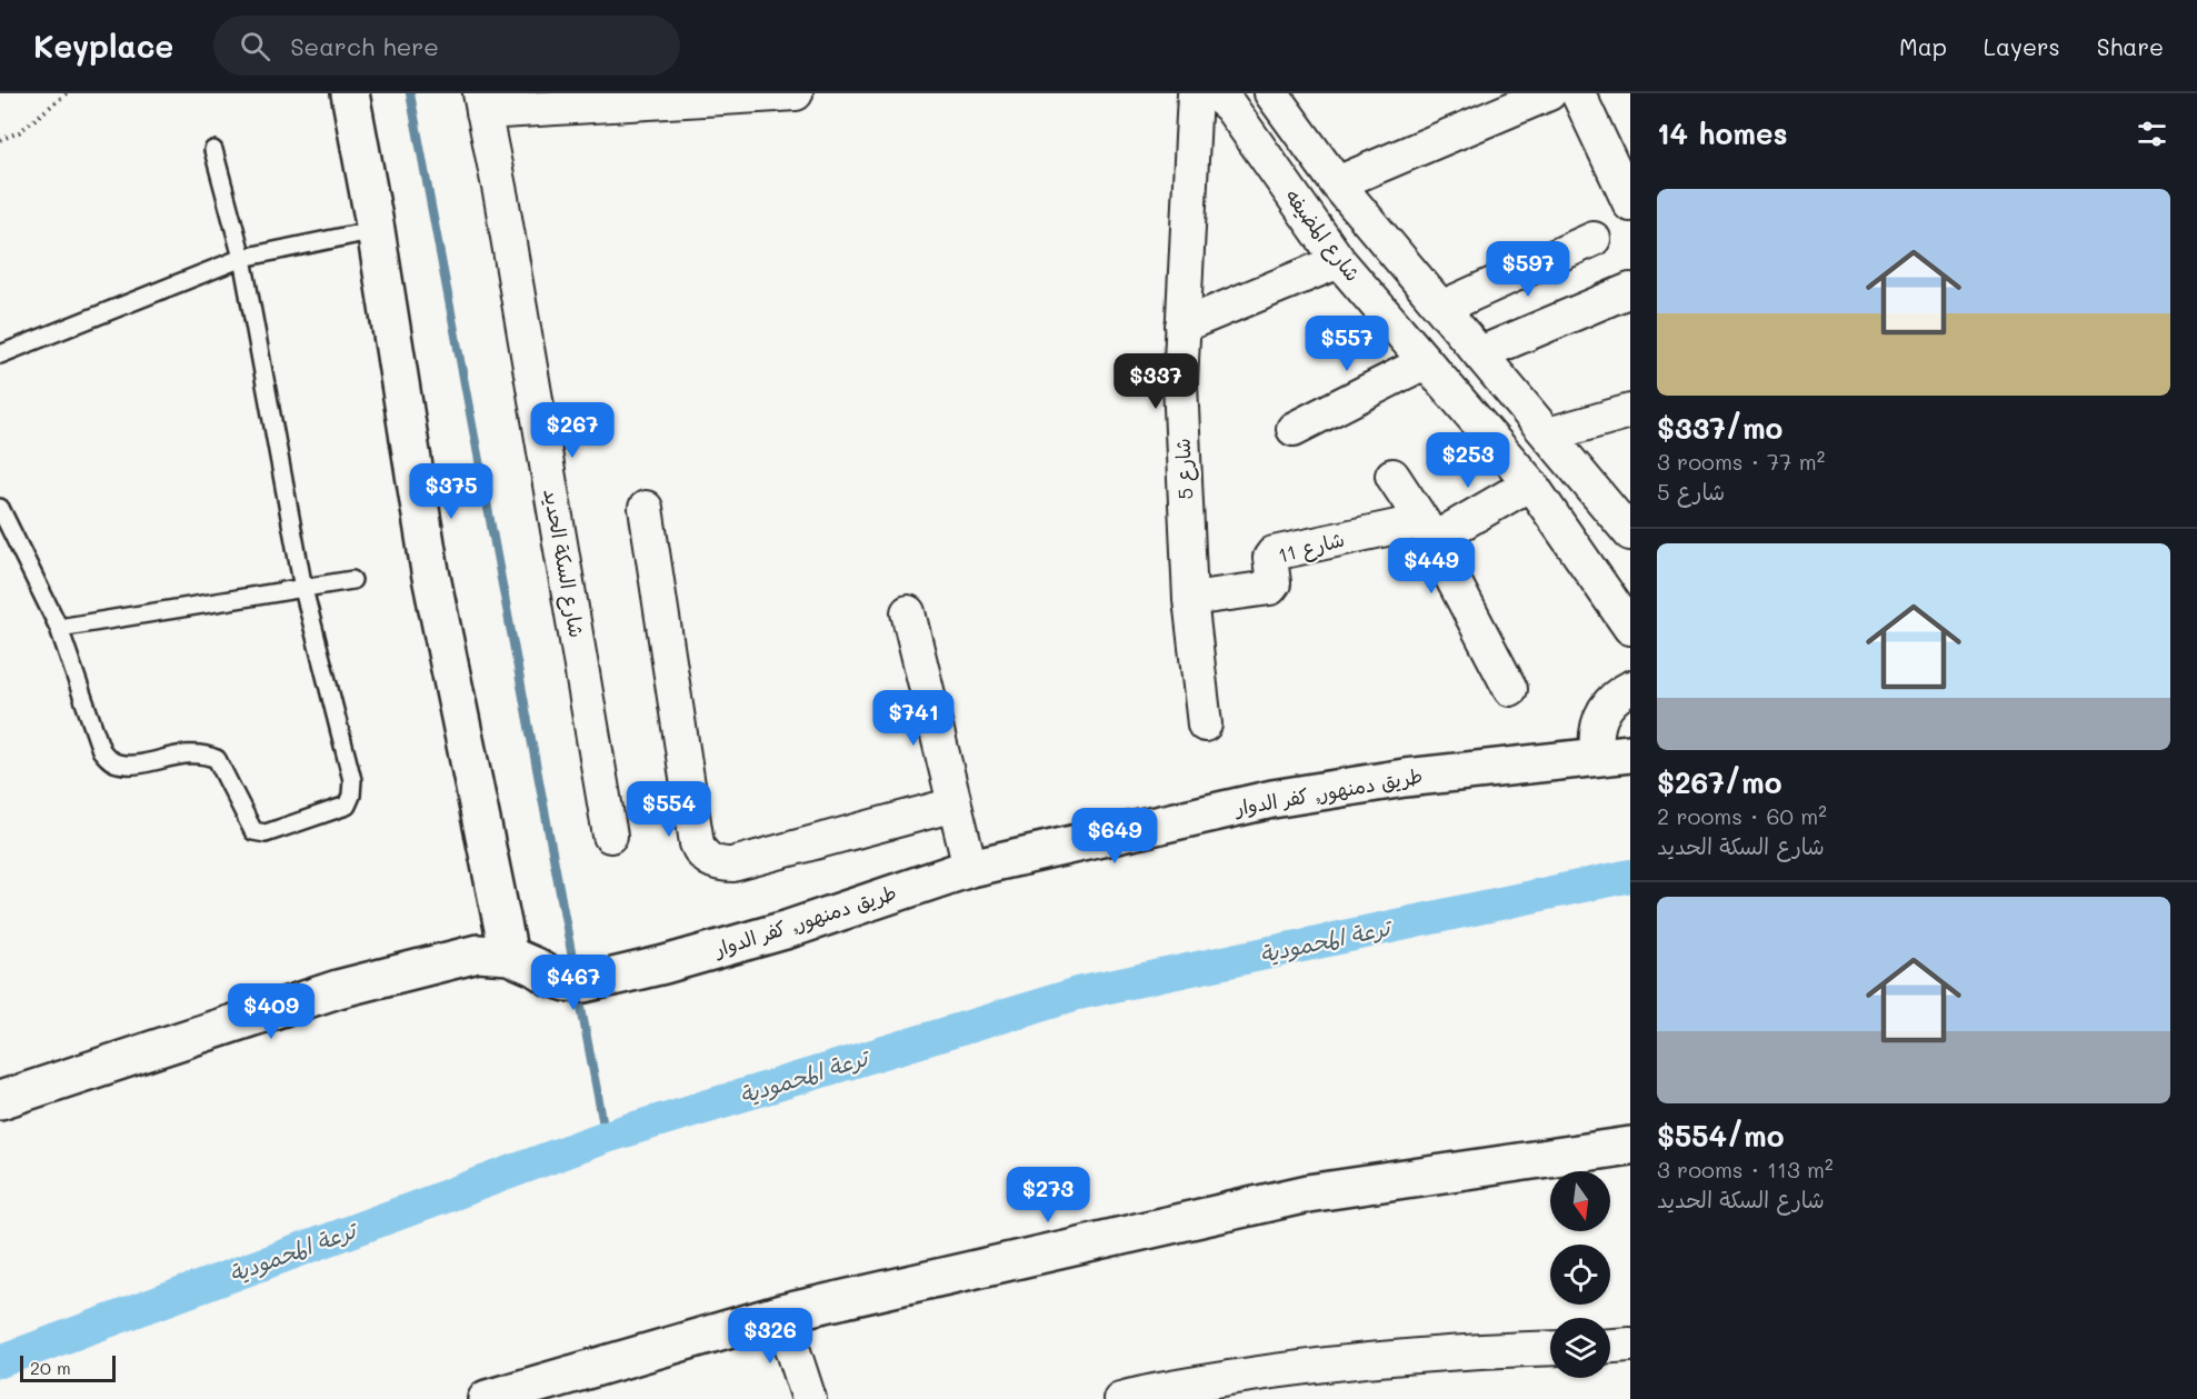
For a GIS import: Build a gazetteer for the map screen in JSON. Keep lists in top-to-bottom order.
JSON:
{
  "streets": {
    "street": [
      "شارع المضيفه",
      "شارع 5",
      "شارع 11",
      "شارع السكة الحديد",
      "طريق دمنهور, كفر الدوار"
    ]
  },
  "crossings": [
    ["شارع 5", "شارع 11"]
  ],
  "water": ["ترعة المحمودية"],
  "scale_bar": "20 m",
  "north": "bottom",
  "page": {
    "header": "Keyplace",
    "search": "Search here",
    "nav": ["Map", "Layers", "Share"],
    "heading": "14 homes",
    "list": [
      {
        "name": "$337/mo",
        "note": "3 rooms · 77 m² · شارع 5"
      },
      {
        "name": "$267/mo",
        "note": "2 rooms · 60 m² · شارع السكة الحديد"
      },
      {
        "name": "$554/mo",
        "note": "3 rooms · 113 m² · شارع السكة الحديد"
      }
    ],
    "price": [
      "$597",
      "$557",
      "$337",
      "$267",
      "$253",
      "$375",
      "$449",
      "$741",
      "$554",
      "$649",
      "$467",
      "$409",
      "$273",
      "$326"
    ],
    "scale": "20 m"
  }
}
